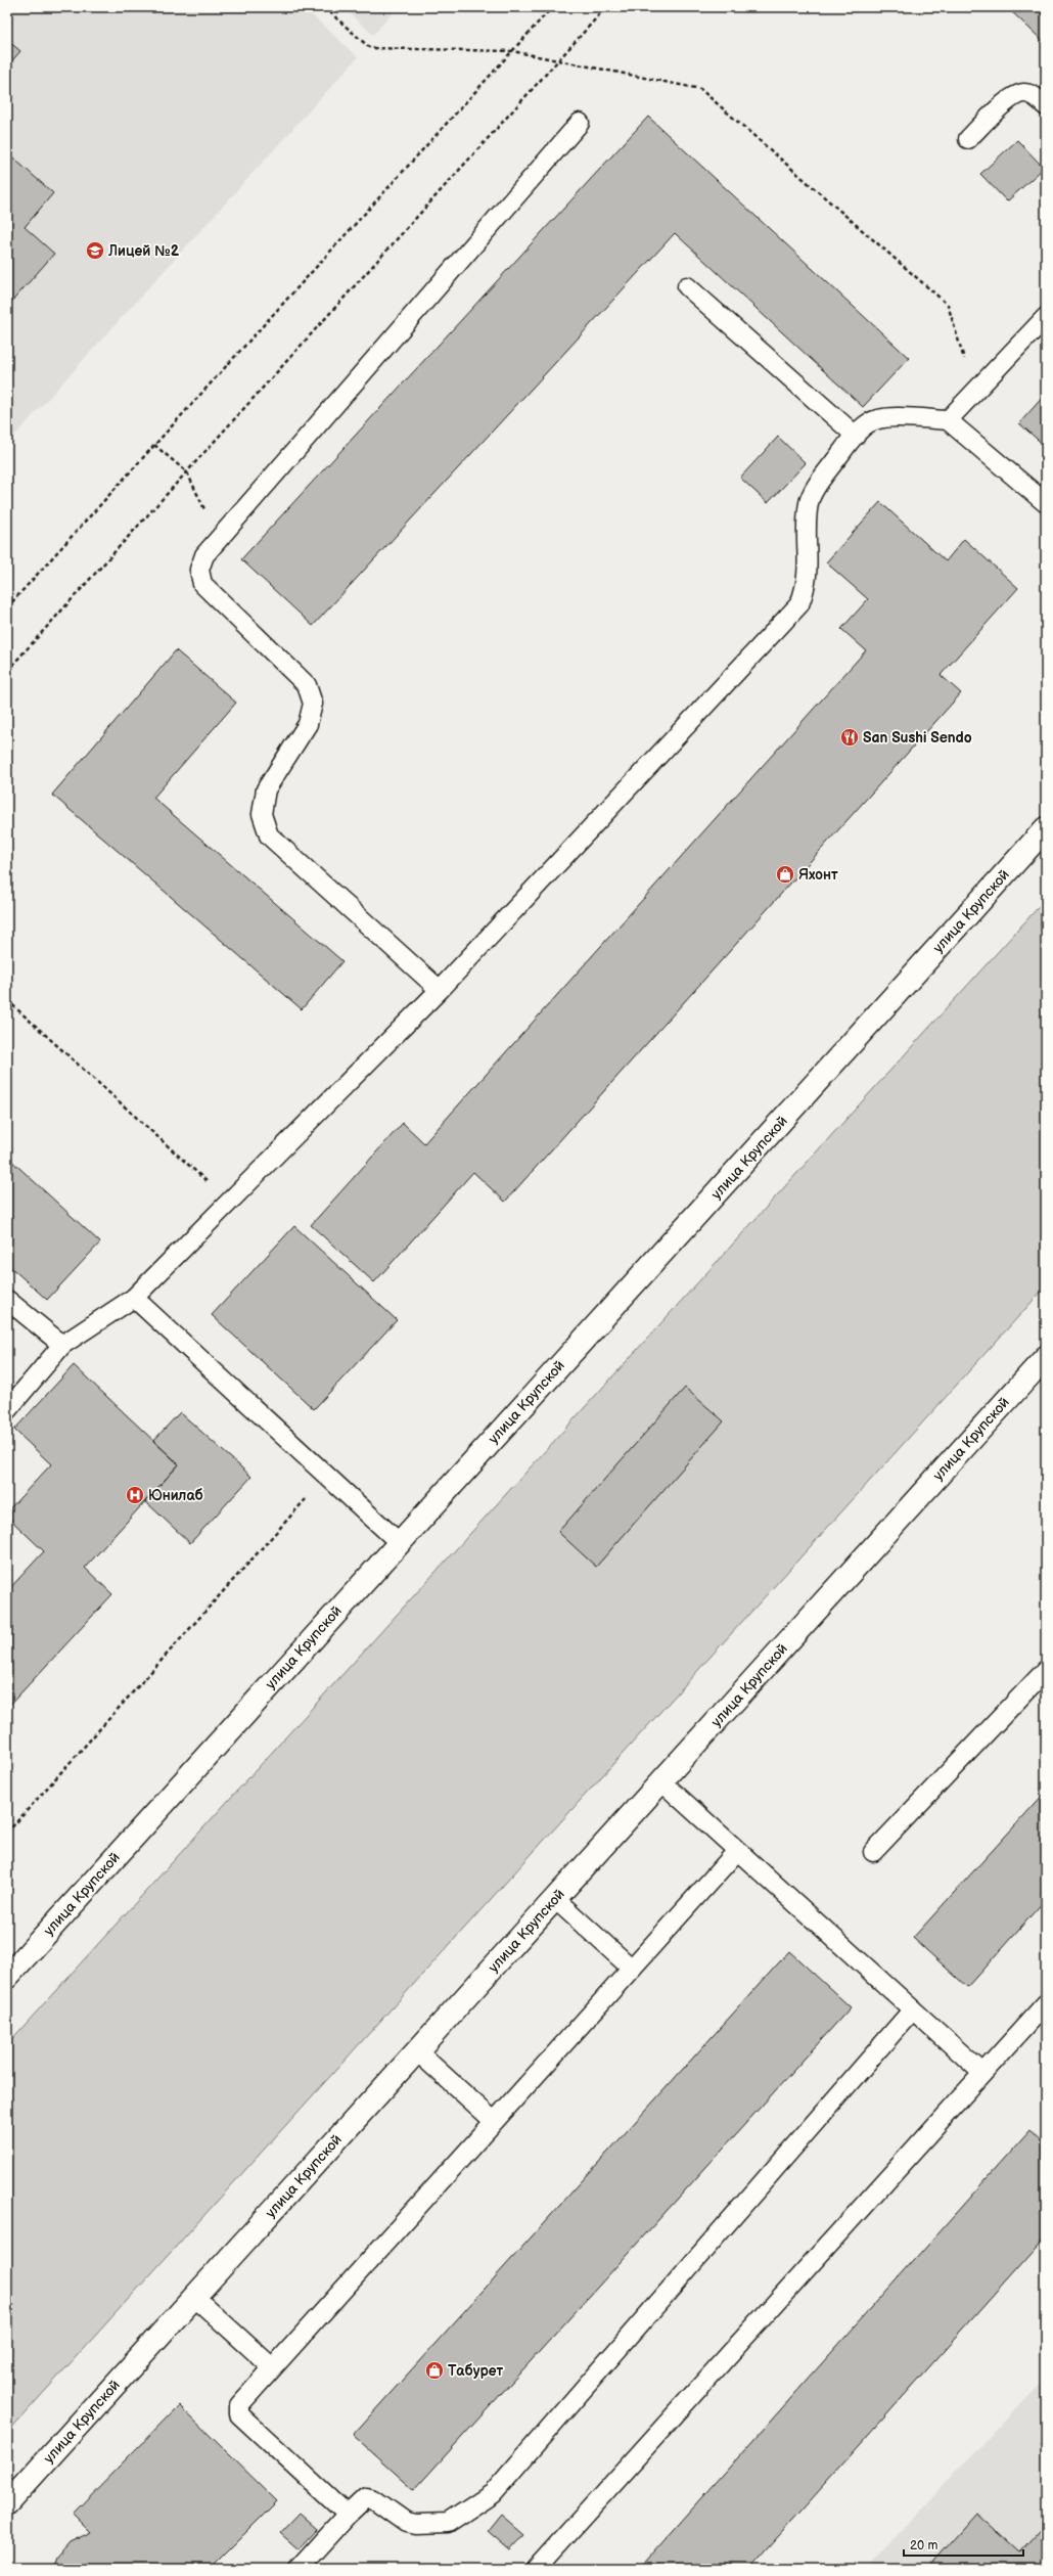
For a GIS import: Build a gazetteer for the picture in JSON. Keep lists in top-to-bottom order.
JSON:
{
  "streets": {
    "street": ["улица Крупской"]
  },
  "places": {
    "school or university": ["Лицей №2"],
    "restaurant": ["San Sushi Sendo"],
    "shop": ["Яхонт", "Табурет"],
    "hospital": ["Юнилаб"]
  },
  "scale_bar": "20 m"
}
